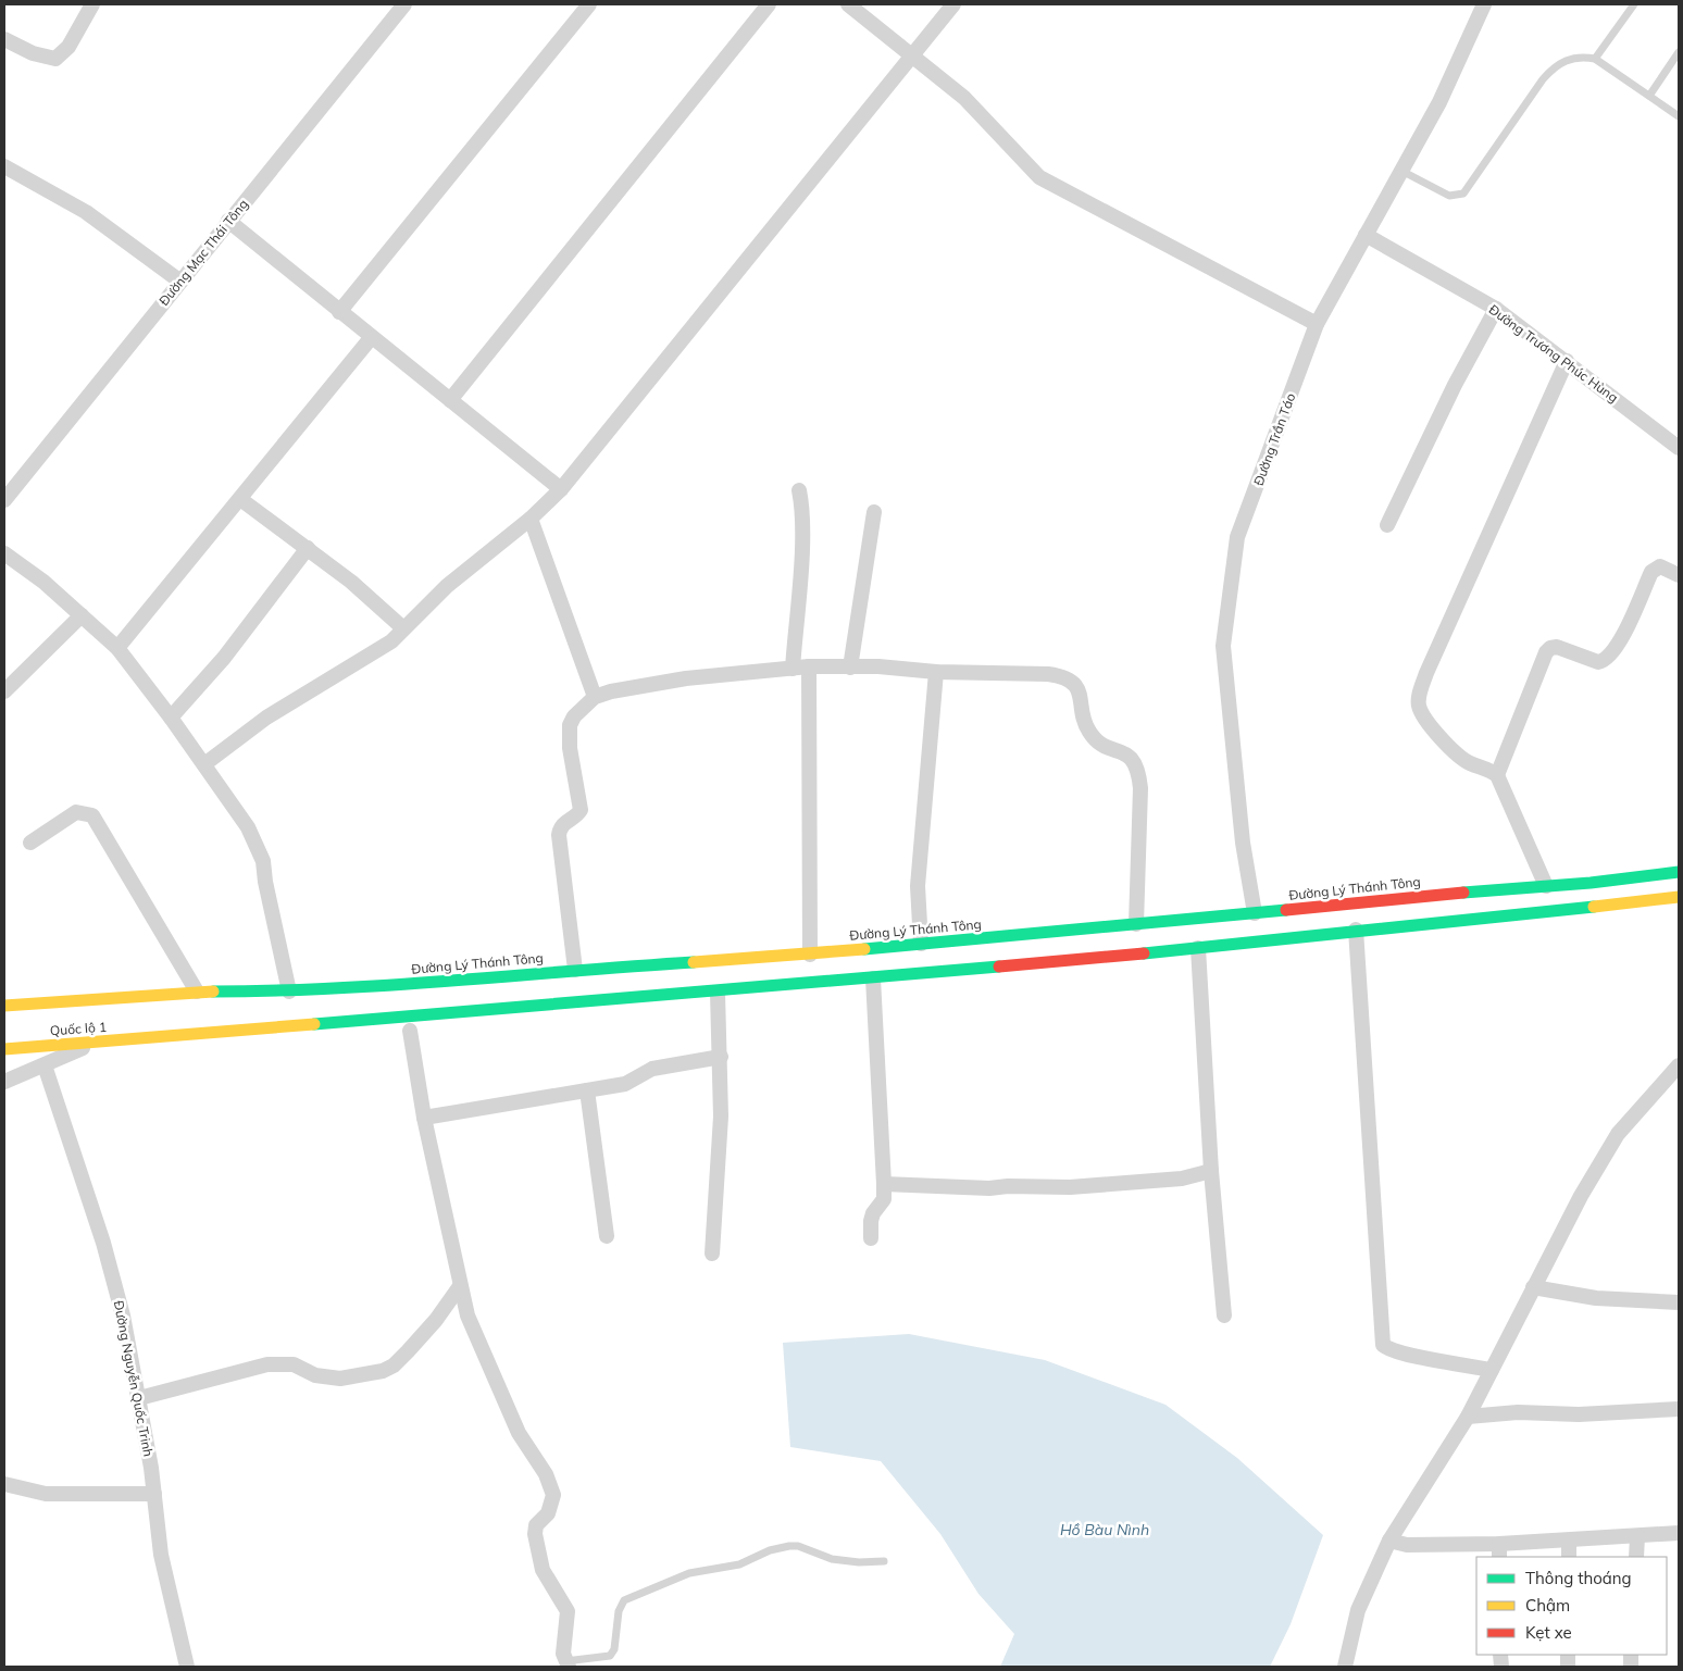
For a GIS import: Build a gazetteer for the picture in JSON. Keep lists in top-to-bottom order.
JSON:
{
  "streets": {
    "main road": ["Đường Lý Thánh Tông", "Quốc lộ 1"],
    "street": [
      "Đường Mạc Thái Tông",
      "Đường Trương Phúc Hùng",
      "Đường Trần Táo",
      "Đường Nguyễn Quốc Trinh"
    ]
  },
  "crossings": [
    ["Đường Trương Phúc Hùng", "Đường Trần Táo"],
    ["Đường Trần Táo", "Đường Lý Thánh Tông"],
    ["Đường Lý Thánh Tông", "Quốc lộ 1"]
  ],
  "water": ["Hồ Bàu Nình"],
  "legend": ["Thông thoáng", "Chậm", "Kẹt xe"]
}
